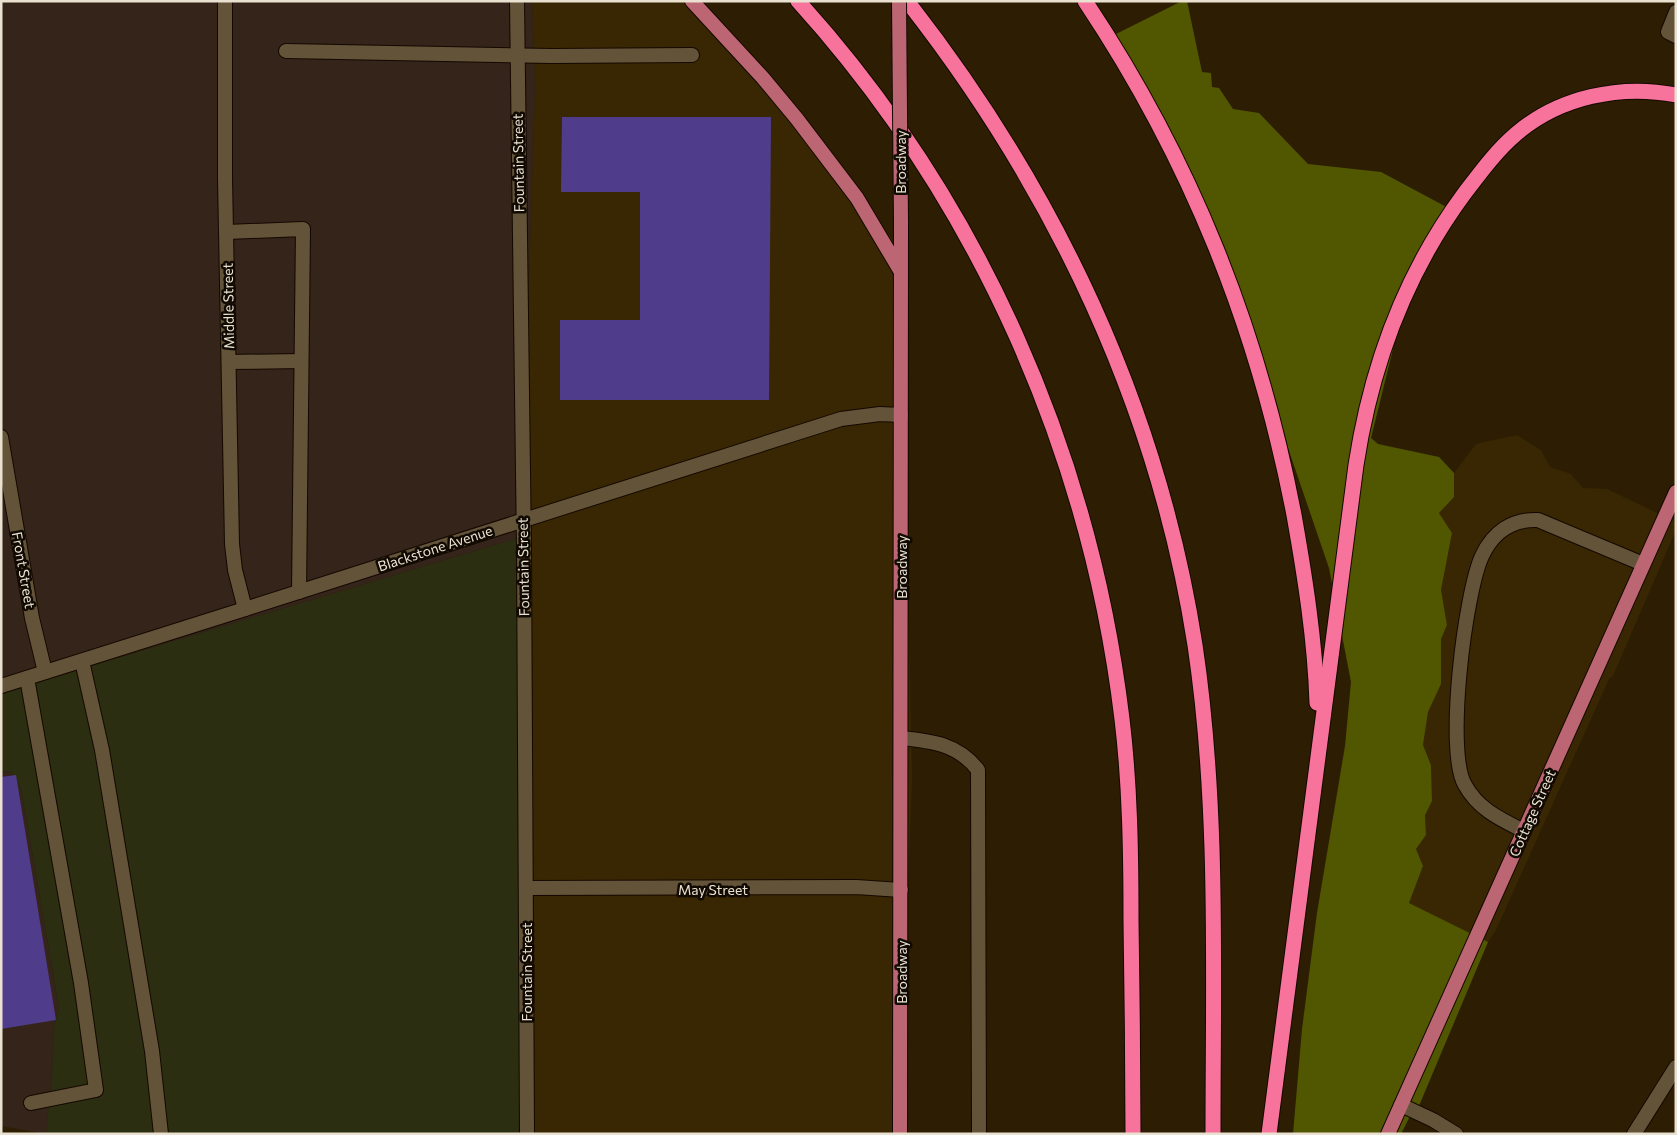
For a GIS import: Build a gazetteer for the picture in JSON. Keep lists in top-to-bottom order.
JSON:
{
  "streets": {
    "main road": ["Broadway", "Cottage Street"],
    "street": [
      "Fountain Street",
      "Middle Street",
      "Blackstone Avenue",
      "Front Street",
      "May Street"
    ]
  },
  "crossings": [
    ["Broadway", "Blackstone Avenue"],
    ["Broadway", "May Street"],
    ["Fountain Street", "Blackstone Avenue"],
    ["Fountain Street", "May Street"],
    ["Middle Street", "Blackstone Avenue"],
    ["Blackstone Avenue", "Front Street"]
  ]
}
